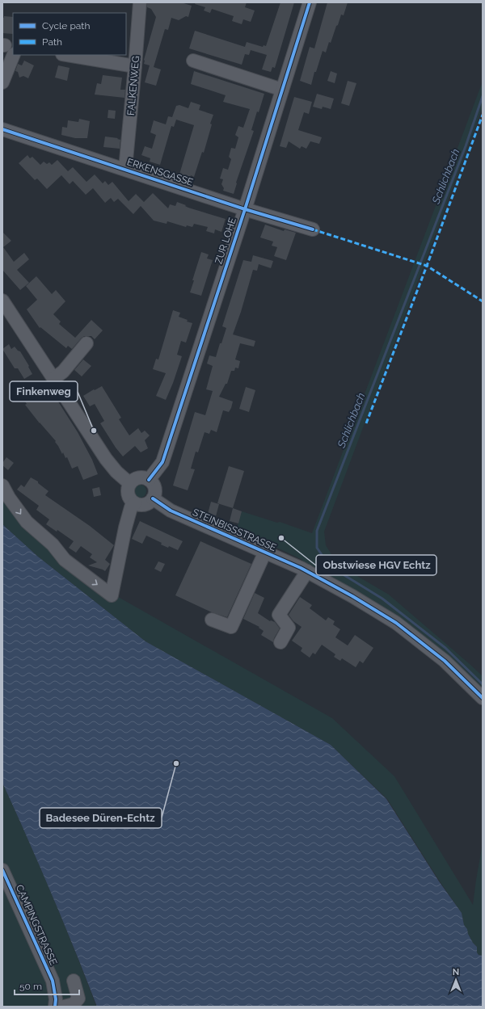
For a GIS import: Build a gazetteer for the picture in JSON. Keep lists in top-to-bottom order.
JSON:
{
  "streets": {
    "street": [
      "FALKENWEG",
      "ERKENSGASSE",
      "ZUR LOHE",
      "STEINBISSSTRASSE",
      "CAMPINGSTRASSE"
    ]
  },
  "crossings": [
    ["FALKENWEG", "ERKENSGASSE"],
    ["ERKENSGASSE", "ZUR LOHE"],
    ["ZUR LOHE", "STEINBISSSTRASSE"]
  ],
  "water": ["Schlichbach"],
  "places": ["Finkenweg", "Obstwiese HGV Echtz", "Badesee Düren-Echtz"],
  "legend": ["Cycle path", "Path"],
  "scale_bar": "50 m",
  "north": "top"
}
